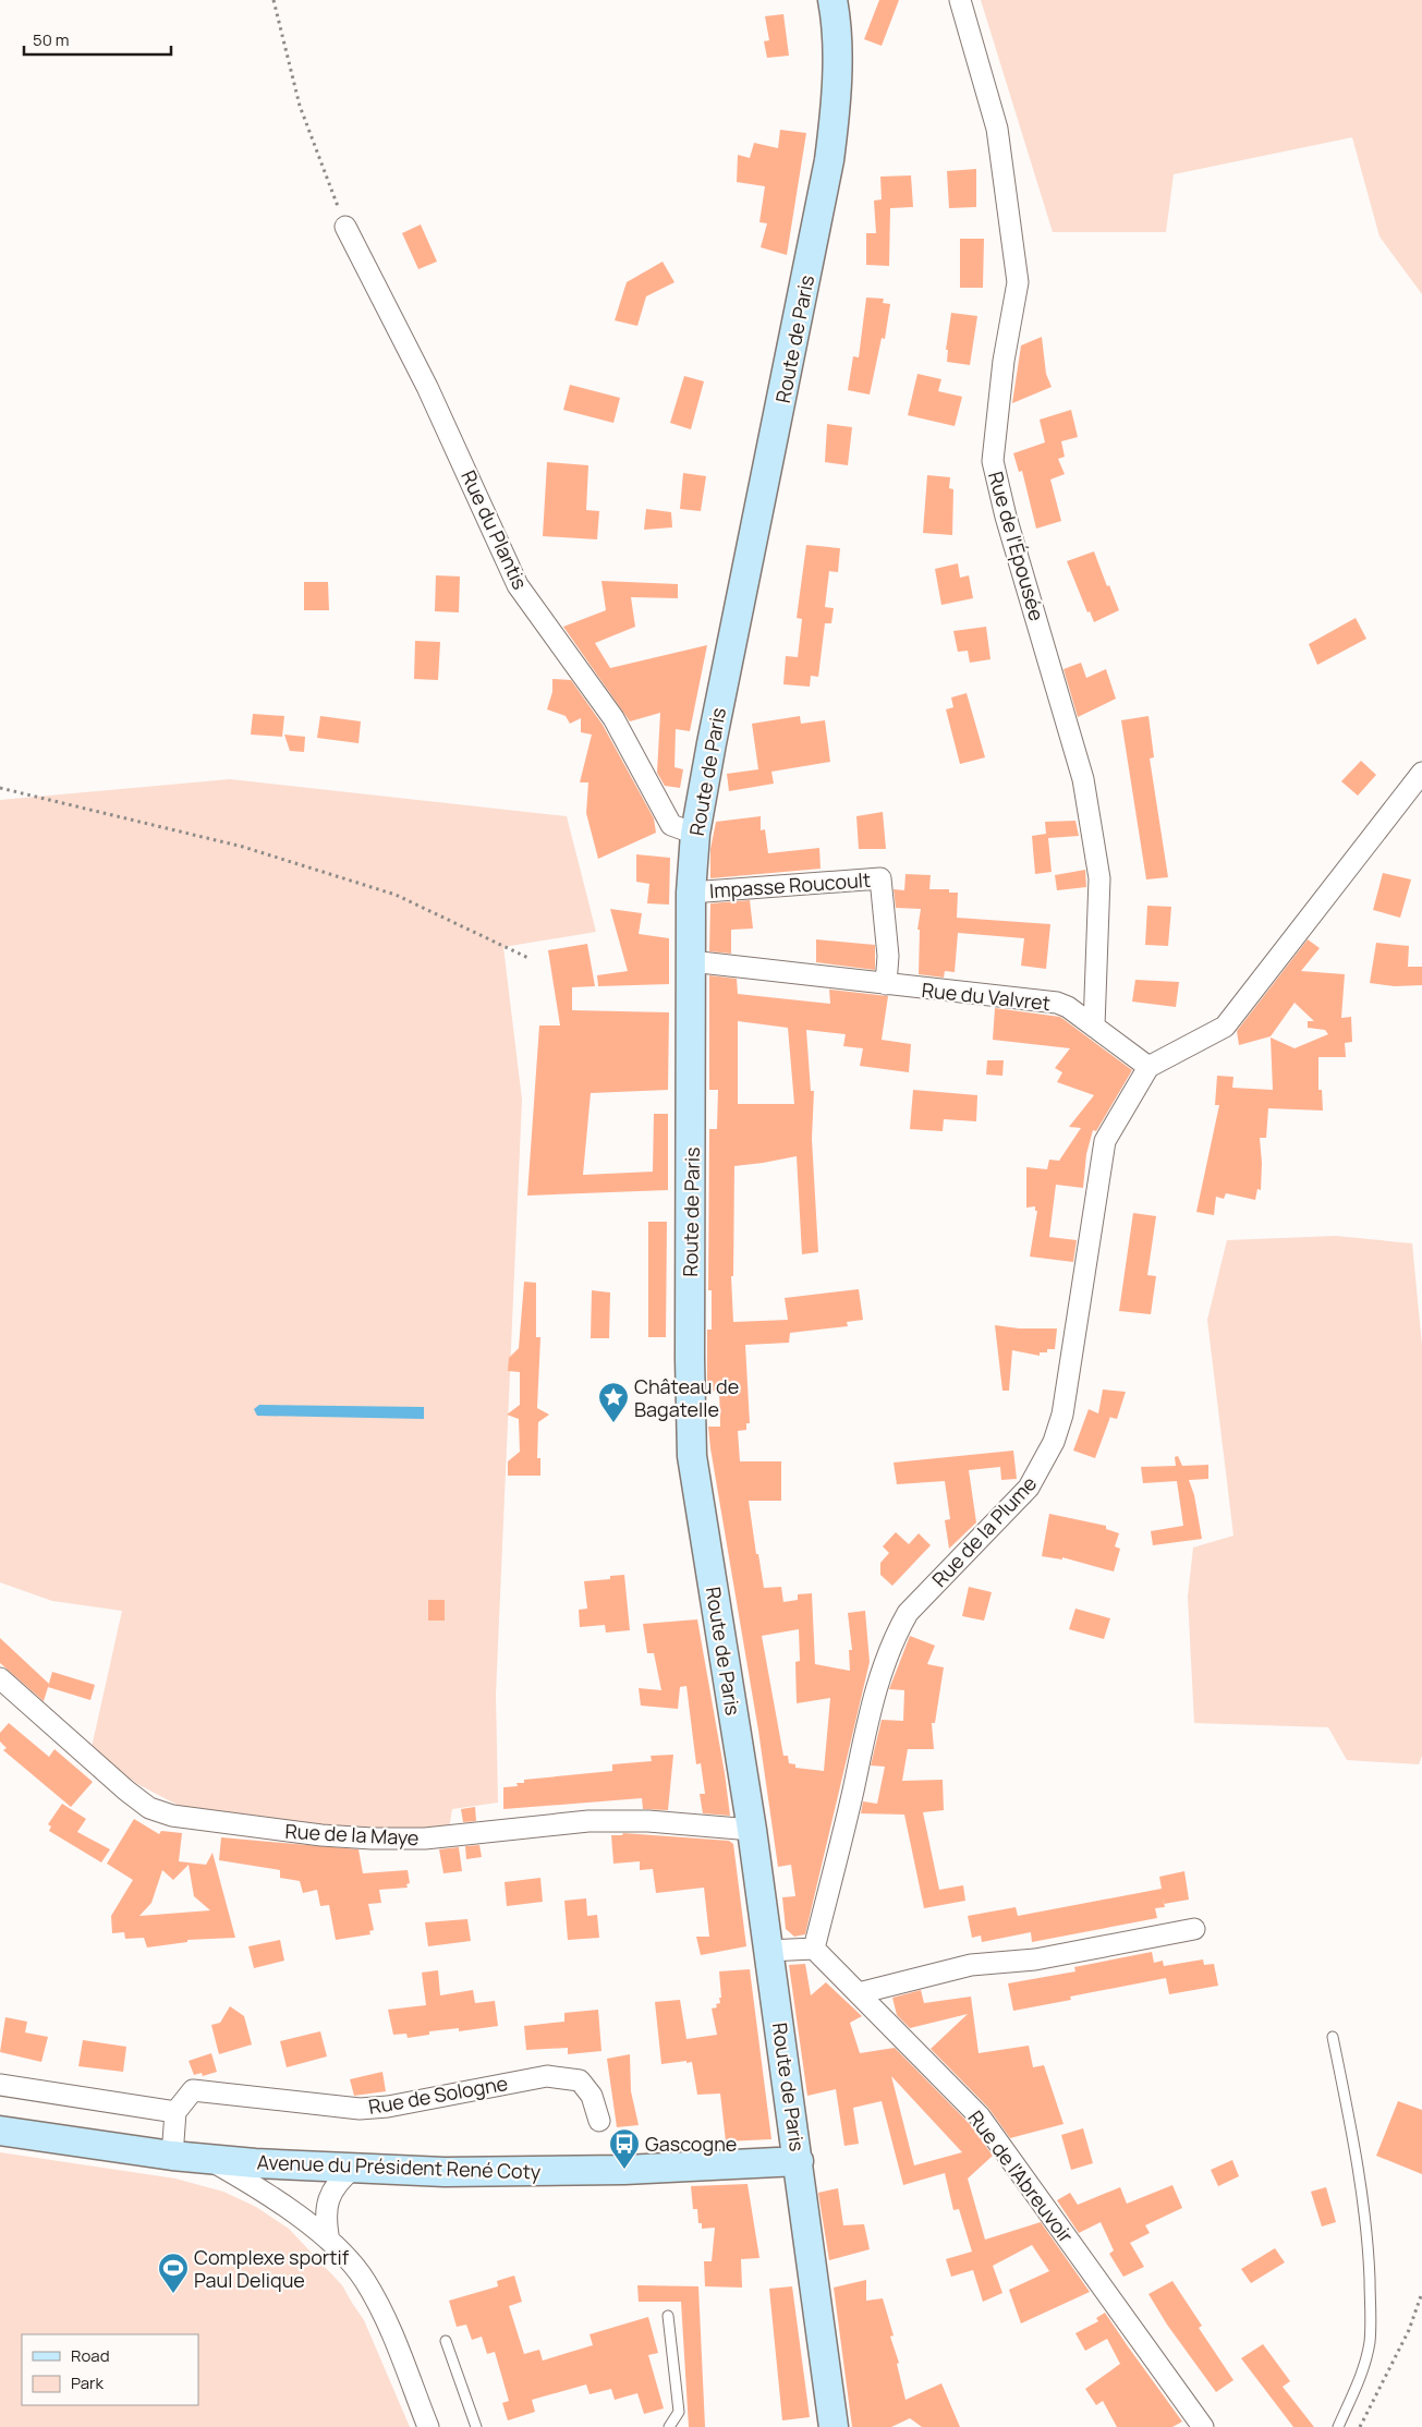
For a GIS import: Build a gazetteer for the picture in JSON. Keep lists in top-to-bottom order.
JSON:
{
  "streets": {
    "main road": ["Route de Paris", "Avenue du Président René Coty"],
    "street": [
      "Rue du Plantis",
      "Rue de l'Épousée",
      "Impasse Roucoult",
      "Rue du Valvret",
      "Rue de la Plume",
      "Rue de la Maye",
      "Rue de Sologne",
      "Rue de l'Abreuvoir"
    ]
  },
  "crossings": [
    ["Route de Paris", "Rue du Plantis"],
    ["Route de Paris", "Impasse Roucoult"],
    ["Route de Paris", "Rue du Valvret"],
    ["Route de Paris", "Rue de la Maye"],
    ["Route de Paris", "Avenue du Président René Coty"],
    ["Rue de l'Épousée", "Rue du Valvret"],
    ["Impasse Roucoult", "Rue du Valvret"],
    ["Rue du Valvret", "Rue de la Plume"],
    ["Rue de la Plume", "Rue de l'Abreuvoir"]
  ],
  "places": {
    "place": ["Château de Bagatelle"],
    "bus stop": ["Gascogne"],
    "sports": ["Complexe sportif Paul Delique"]
  },
  "legend": ["Road", "Park"],
  "scale_bar": "50 m"
}
